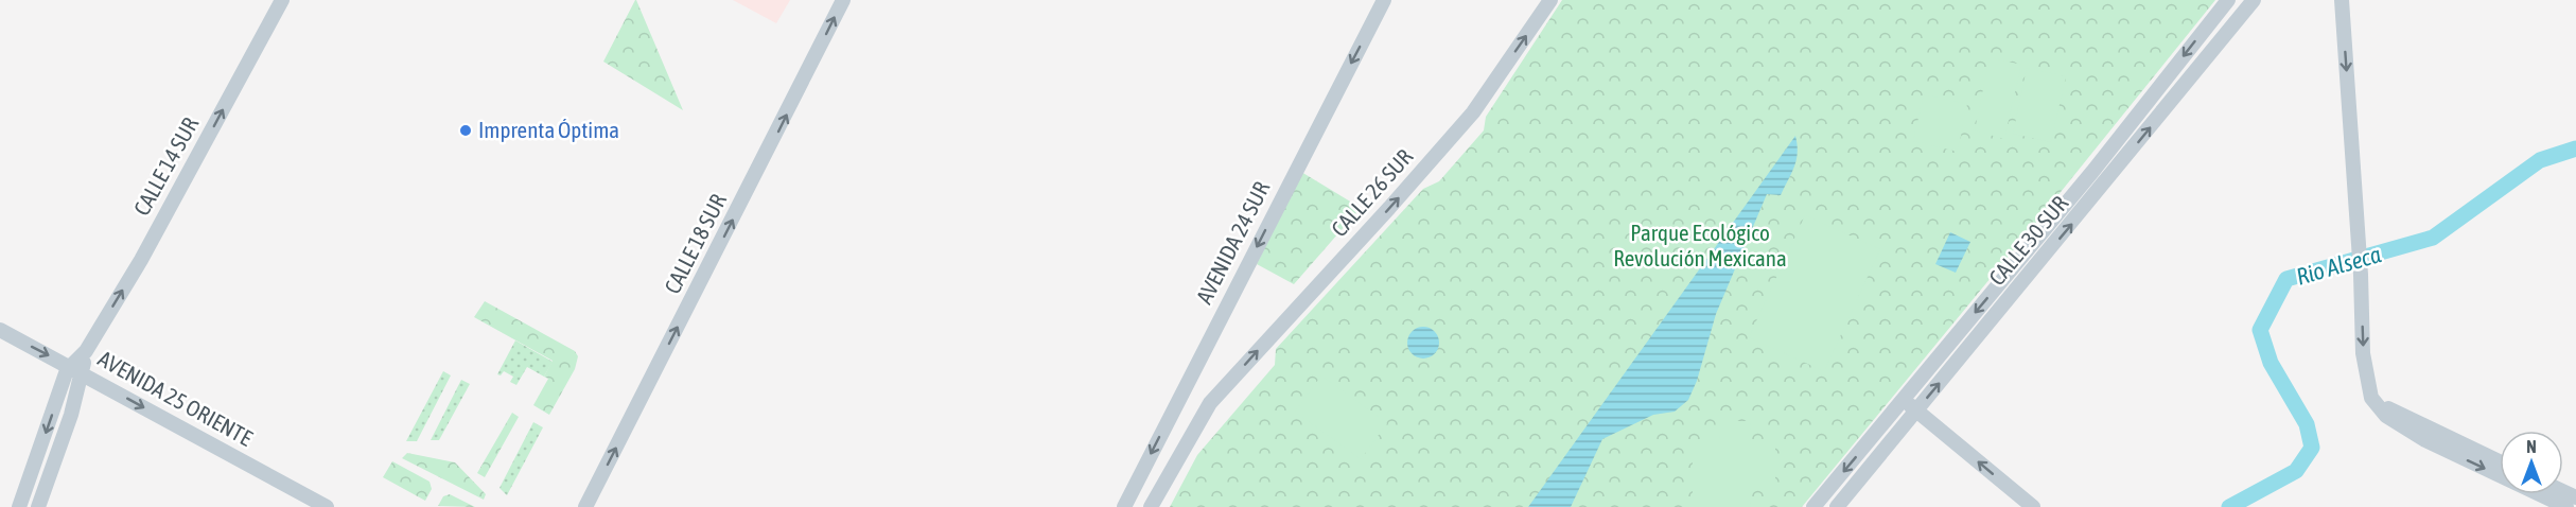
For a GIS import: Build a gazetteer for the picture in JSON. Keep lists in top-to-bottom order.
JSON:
{
  "streets": {
    "main road": [
      "CALLE 14 SUR",
      "CALLE 26 SUR",
      "CALLE 30 SUR",
      "AVENIDA 24 SUR",
      "CALLE 18 SUR",
      "AVENIDA 25 ORIENTE"
    ]
  },
  "crossings": [
    ["CALLE 14 SUR", "AVENIDA 25 ORIENTE"]
  ],
  "one_way": [
    "CALLE 14 SUR",
    "CALLE 26 SUR",
    "AVENIDA 24 SUR",
    "CALLE 18 SUR",
    "AVENIDA 25 ORIENTE"
  ],
  "water": ["Rio Alseca"],
  "parks": ["Parque Ecológico Revolución Mexicana"],
  "places": ["Imprenta Óptima"],
  "north": "top"
}
